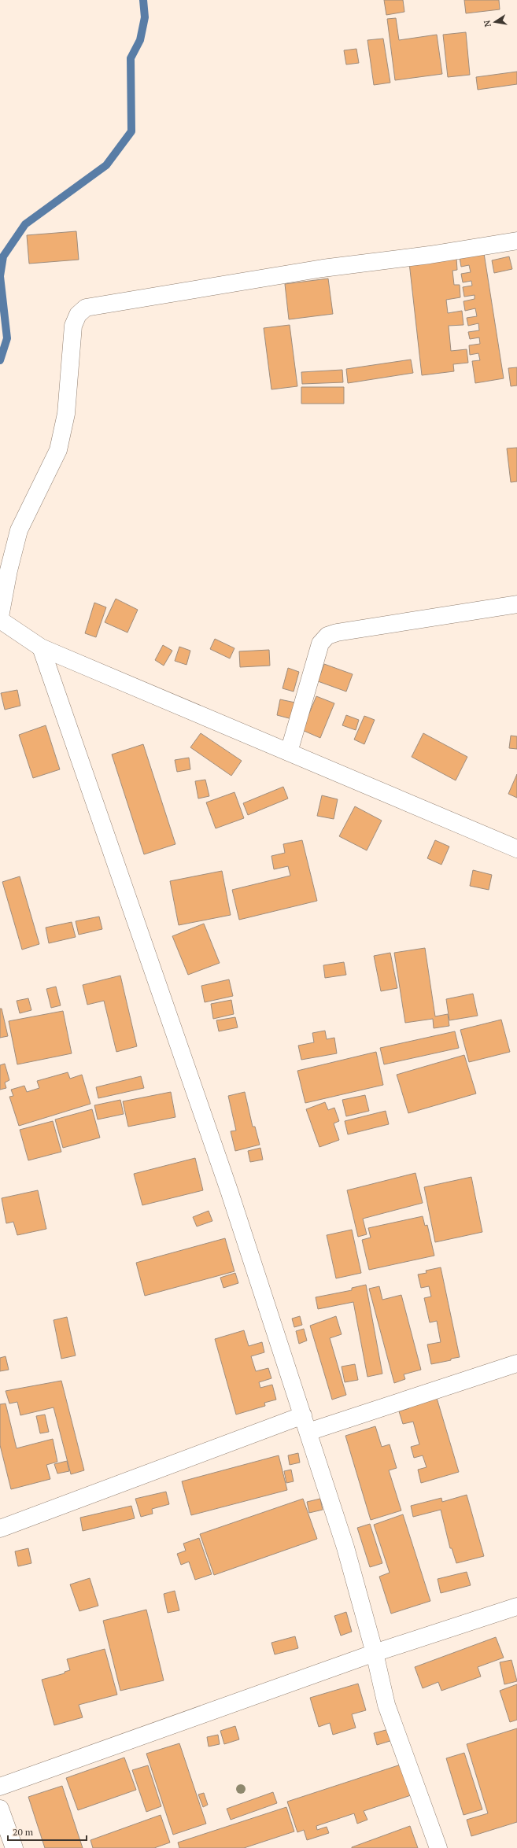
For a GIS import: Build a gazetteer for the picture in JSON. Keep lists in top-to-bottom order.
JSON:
{
  "scale_bar": "20 m",
  "north": "left"
}
